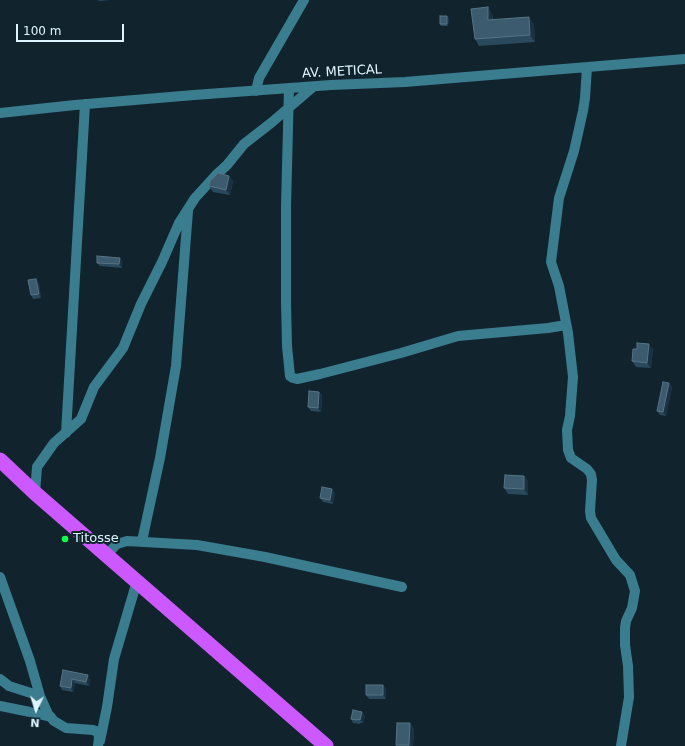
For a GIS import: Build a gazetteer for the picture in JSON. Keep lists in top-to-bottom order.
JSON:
{
  "streets": {
    "street": ["AV. METICAL"]
  },
  "places": ["Titosse"],
  "scale_bar": "100 m",
  "north": "bottom"
}
